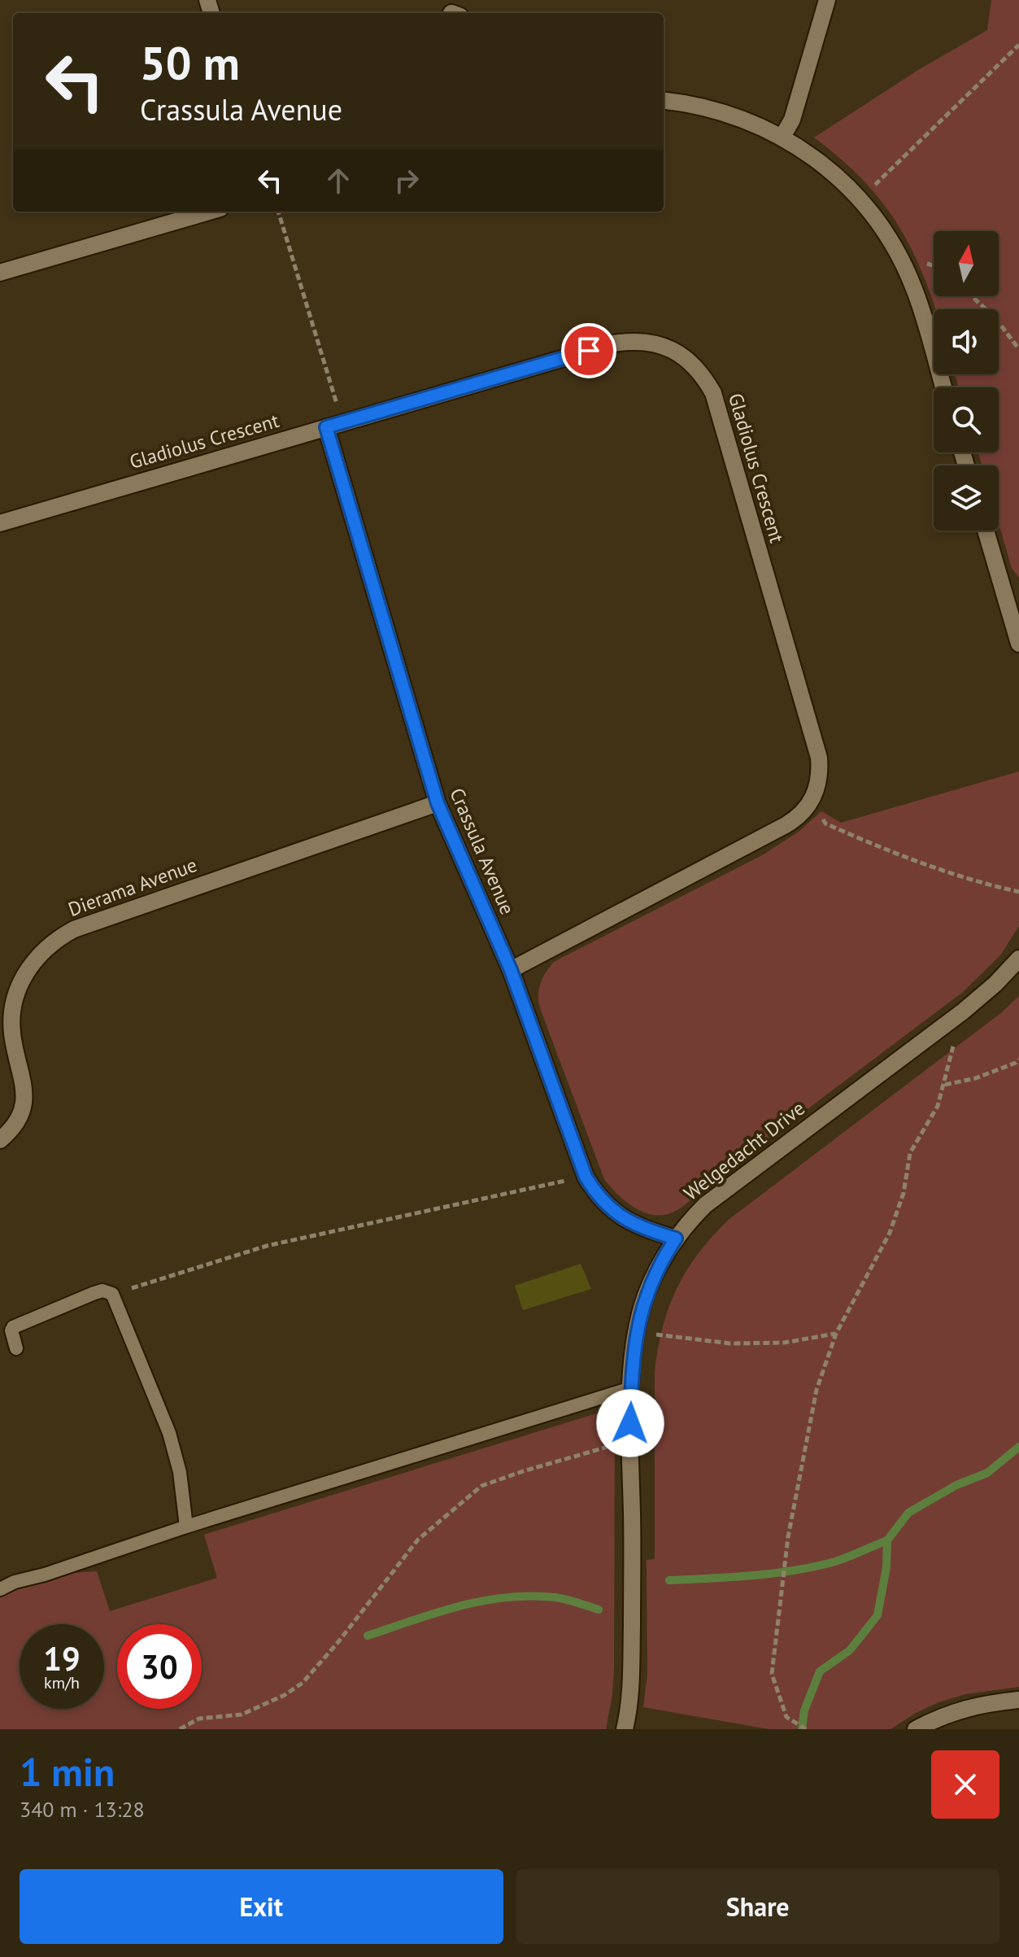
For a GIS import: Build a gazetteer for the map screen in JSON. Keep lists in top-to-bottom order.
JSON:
{
  "streets": {
    "street": [
      "Gladiolus Crescent",
      "Crassula Avenue",
      "Dierama Avenue",
      "Welgedacht Drive"
    ]
  },
  "crossings": [
    ["Gladiolus Crescent", "Crassula Avenue"],
    ["Crassula Avenue", "Dierama Avenue"],
    ["Crassula Avenue", "Welgedacht Drive"]
  ],
  "north": "top",
  "page": {
    "turn": ["50 m", "Crassula Avenue"],
    "speed": "19 km/h",
    "limit": "30",
    "heading": ["1 min", "340 m · 13:28"],
    "buttons": ["Exit", "Share"]
  }
}
